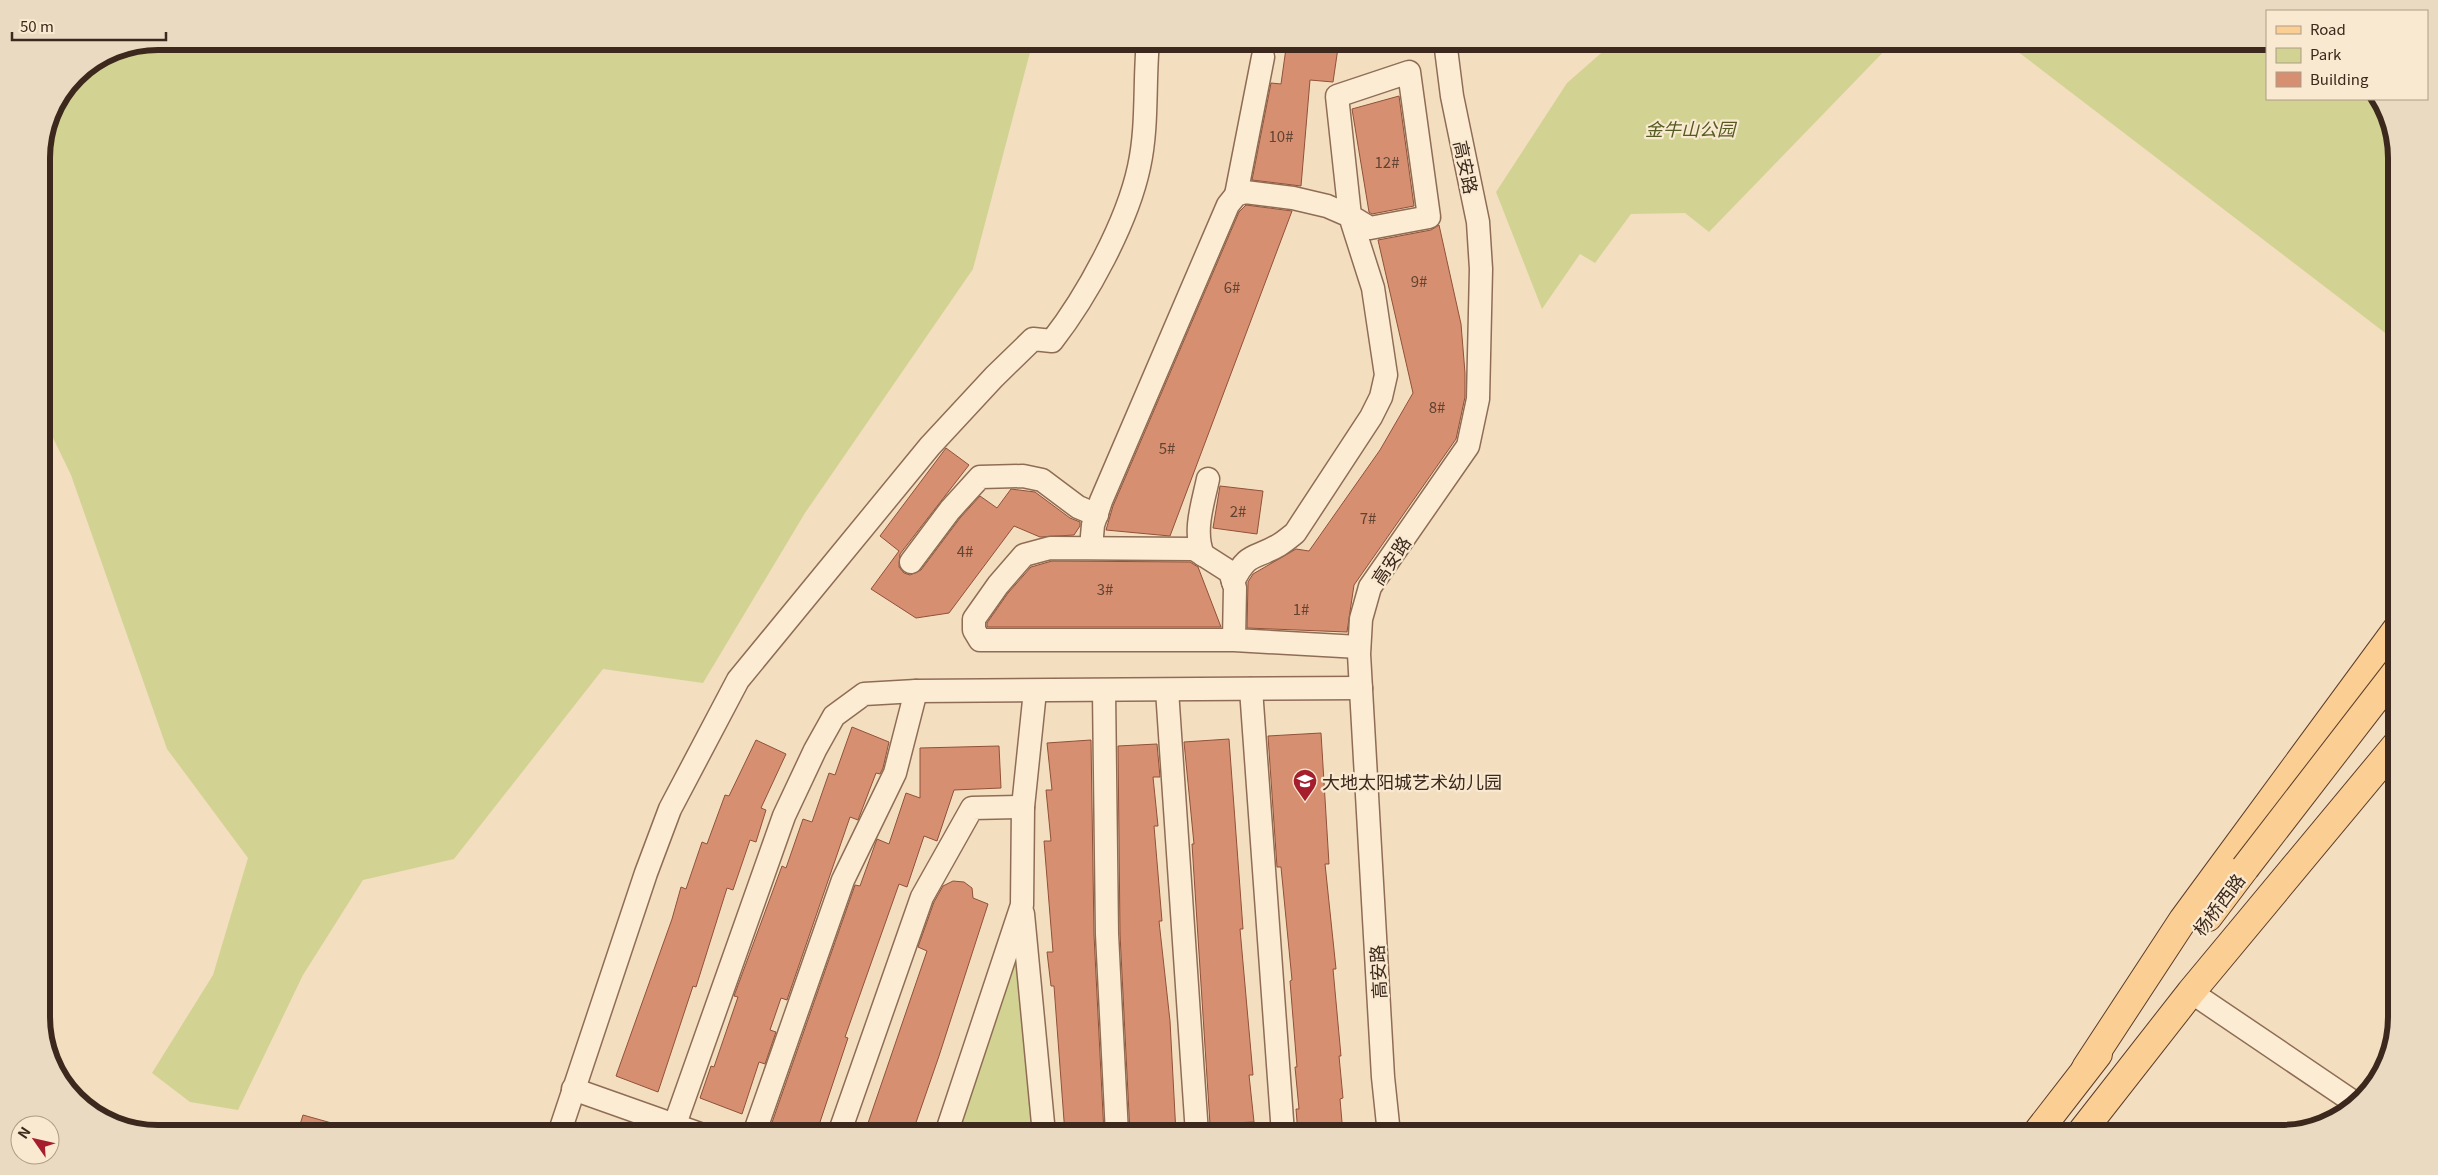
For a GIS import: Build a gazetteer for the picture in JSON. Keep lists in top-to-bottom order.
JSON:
{
  "streets": {
    "main road": ["杨桥西路"],
    "street": ["高安路"]
  },
  "parks": ["金牛山公园"],
  "places": {
    "school or university": ["大地太阳城艺术幼儿园"]
  },
  "house_numbers": [
    "10#",
    "12#",
    "9#",
    "6#",
    "8#",
    "5#",
    "2#",
    "7#",
    "4#",
    "3#",
    "1#"
  ],
  "legend": ["Road", "Park", "Building"],
  "scale_bar": "50 m",
  "north": "top left"
}
